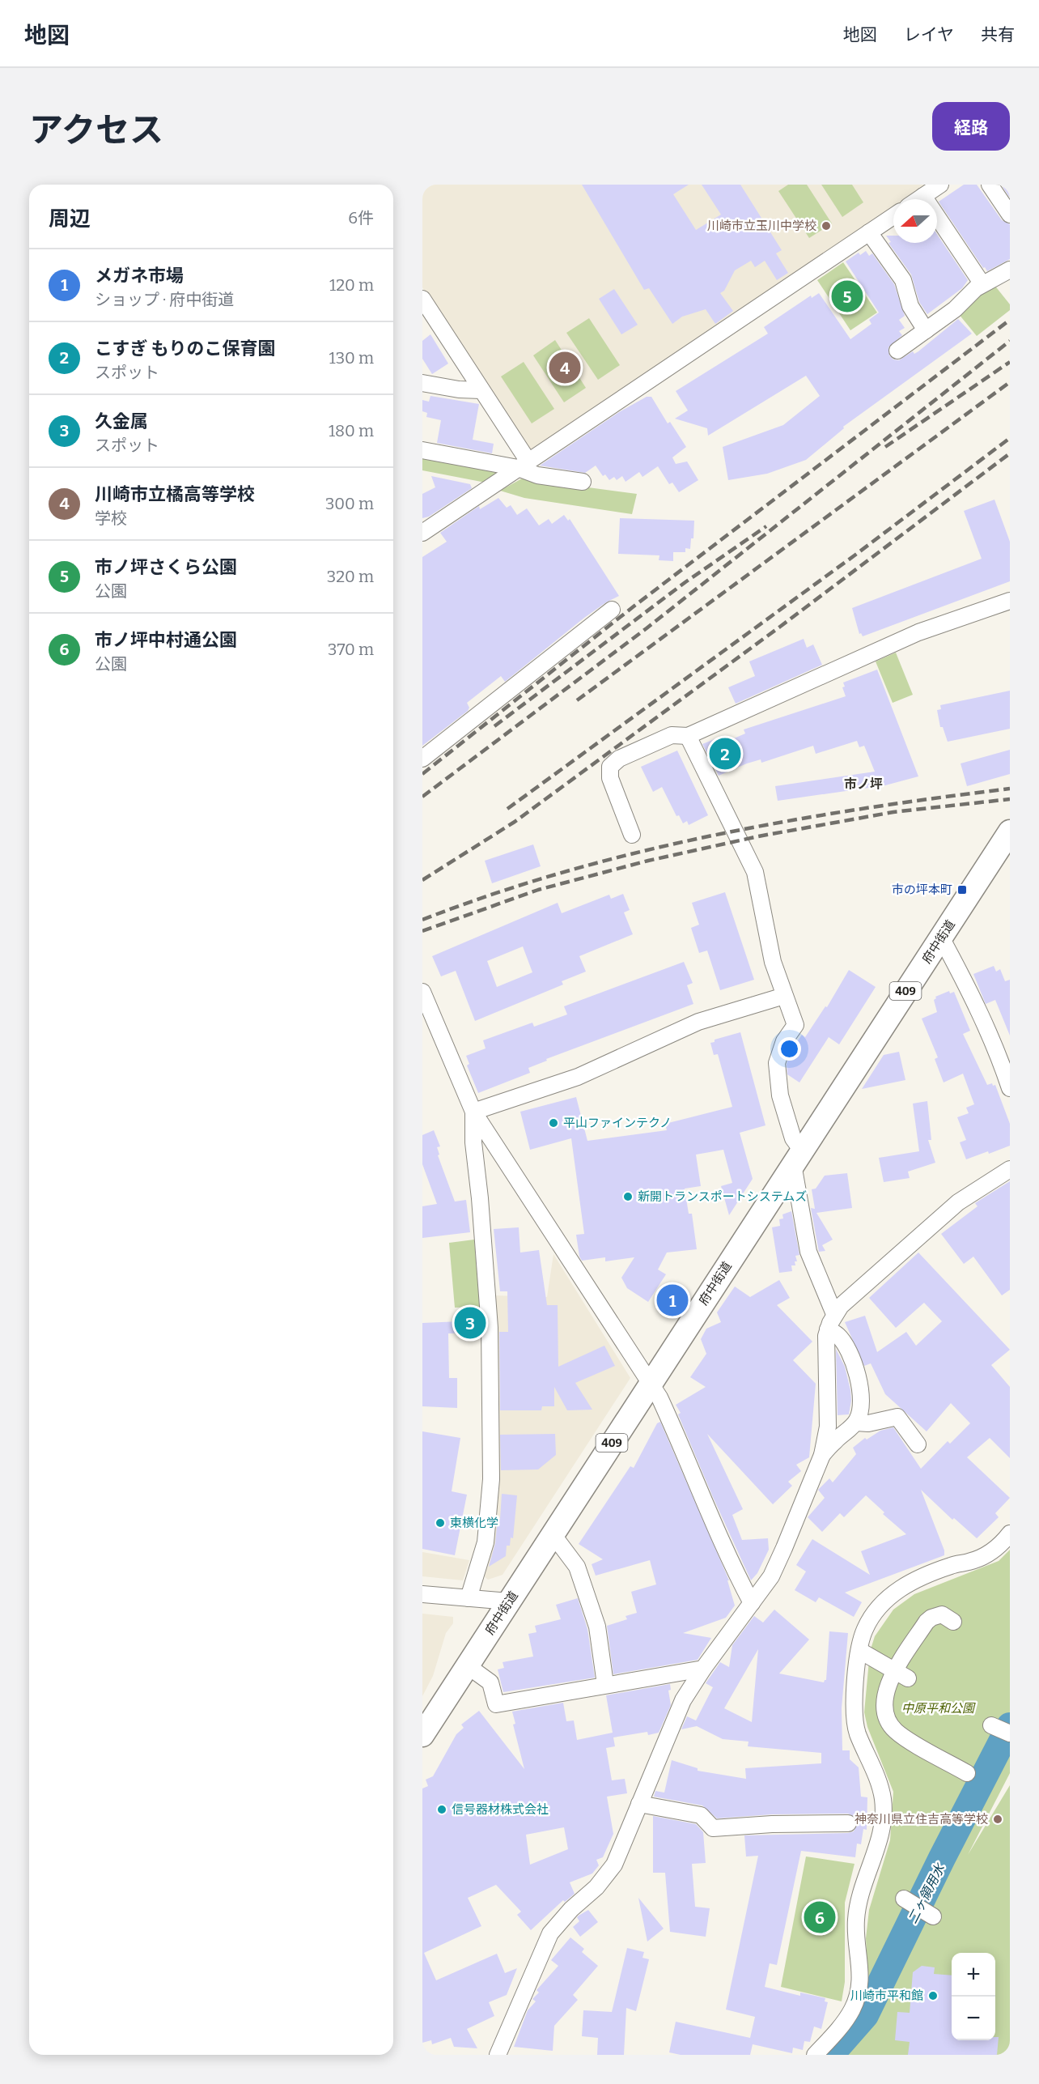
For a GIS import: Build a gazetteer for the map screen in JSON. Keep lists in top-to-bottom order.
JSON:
{
  "streets": {
    "highway": ["府中街道", "409"]
  },
  "districts": ["市ノ坪"],
  "water": ["二ヶ領用水"],
  "parks": ["中原平和公園"],
  "places": {
    "other": [
      "川崎市立玉川中学校",
      "平山ファインテクノ",
      "新開トランスポートシステムズ",
      "東横化学",
      "信号器材株式会社",
      "神奈川県立住吉高等学校",
      "川崎市平和館"
    ],
    "transit": ["市の坪本町"]
  },
  "north": "left",
  "page": {
    "header": "地図",
    "nav": ["地図", "レイヤ", "共有"],
    "title": "アクセス",
    "buttons": "経路",
    "heading": ["周辺", "6件"],
    "list": [
      {
        "mark": "1",
        "name": "メガネ市場",
        "note": "ショップ · 府中街道",
        "value": "120 m"
      },
      {
        "mark": "2",
        "name": "こすぎ もりのこ保育園",
        "note": "スポット",
        "value": "130 m"
      },
      {
        "mark": "3",
        "name": "久金属",
        "note": "スポット",
        "value": "180 m"
      },
      {
        "mark": "4",
        "name": "川崎市立橘高等学校",
        "note": "学校",
        "value": "300 m"
      },
      {
        "mark": "5",
        "name": "市ノ坪さくら公園",
        "note": "公園",
        "value": "320 m"
      },
      {
        "mark": "6",
        "name": "市ノ坪中村通公園",
        "note": "公園",
        "value": "370 m"
      }
    ],
    "pins": [
      "5",
      "4",
      "2",
      "1",
      "3",
      "6"
    ],
    "map_buttons": ["+", "−"]
  }
}
